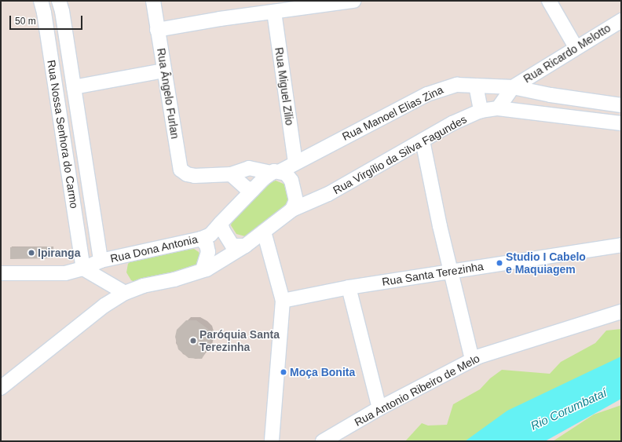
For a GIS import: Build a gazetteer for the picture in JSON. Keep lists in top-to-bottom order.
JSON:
{
  "streets": {
    "street": [
      "Rua Ricardo Melotto",
      "Rua Miguel Zilio",
      "Rua Ângelo Furlan",
      "Rua Manoel Elias Zina",
      "Rua Nossa Senhora do Carmo",
      "Rua Virgílio da Silva Fagundes",
      "Rua Dona Antonia",
      "Rua Santa Terezinha",
      "Rua Antonio Ribeiro de Melo"
    ]
  },
  "crossings": [
    ["Rua Ricardo Melotto", "Rua Manoel Elias Zina"],
    ["Rua Miguel Zilio", "Rua Manoel Elias Zina"],
    ["Rua Manoel Elias Zina", "Rua Dona Antonia"],
    ["Rua Nossa Senhora do Carmo", "Rua Dona Antonia"]
  ],
  "water": ["Rio Corumbataí"],
  "places": [
    "Ipiranga",
    "Studio I Cabelo e Maquiagem",
    "Paróquia Santa Terezinha",
    "Moça Bonita"
  ],
  "scale_bar": "50 m"
}
